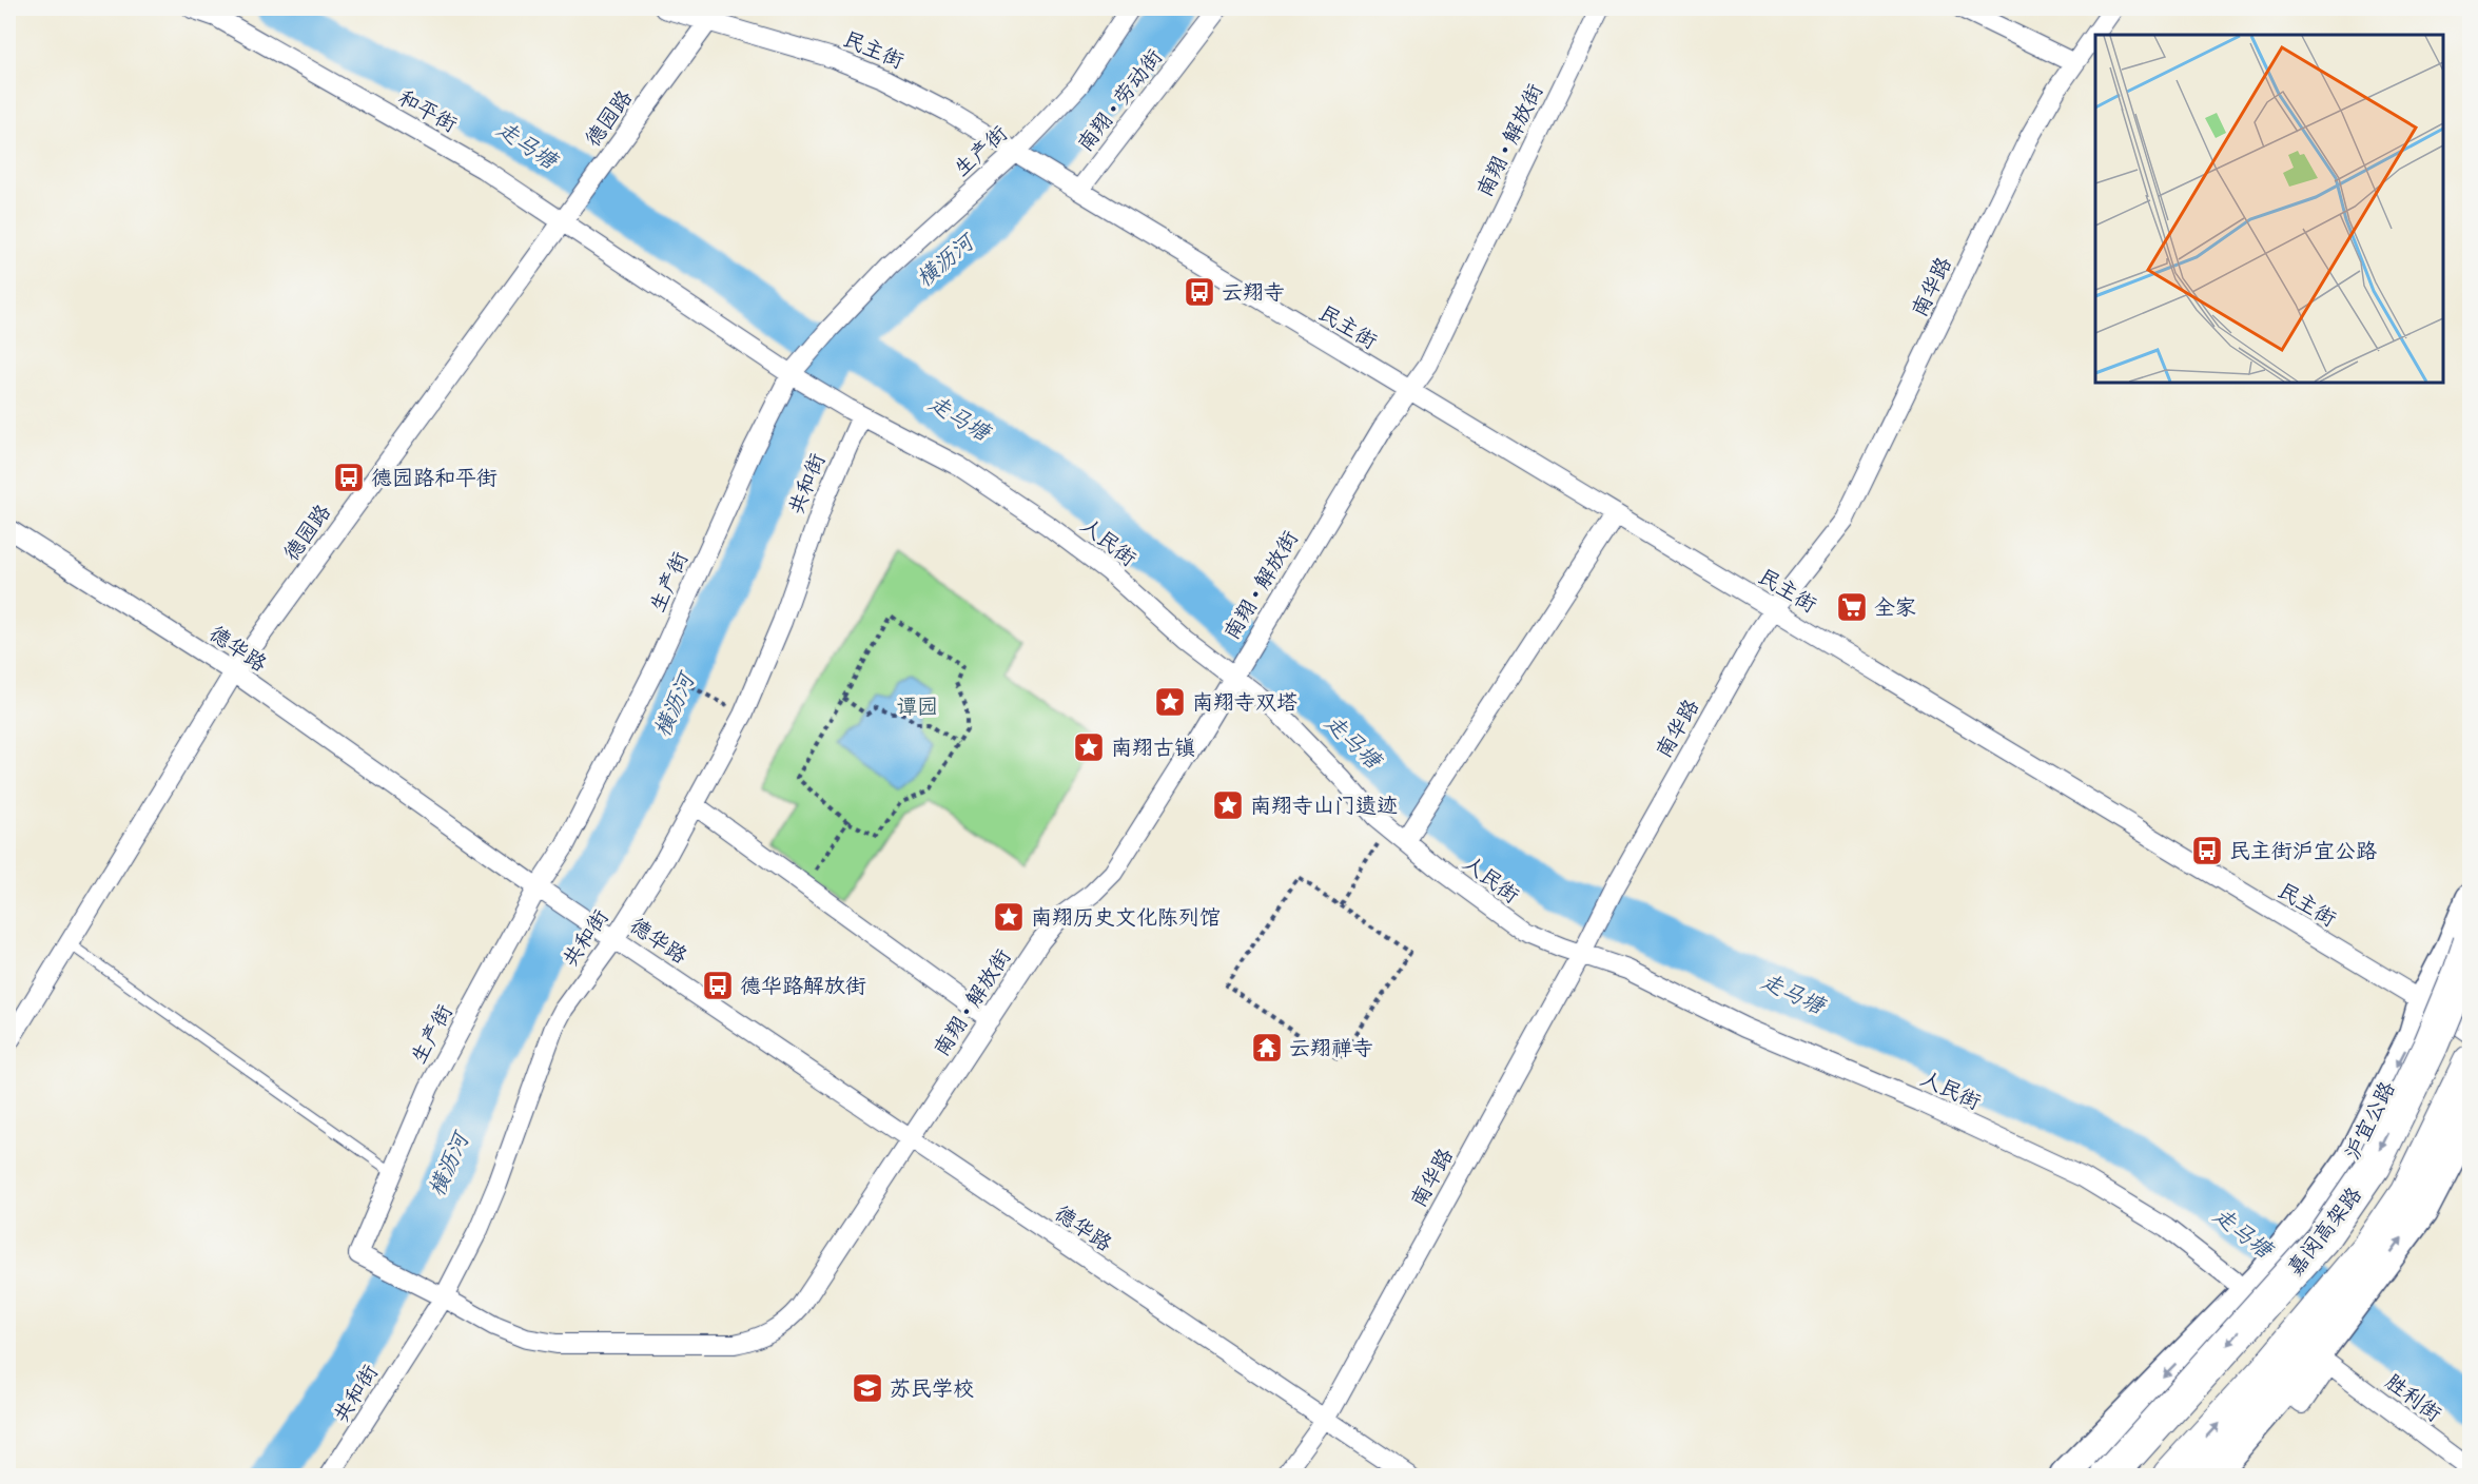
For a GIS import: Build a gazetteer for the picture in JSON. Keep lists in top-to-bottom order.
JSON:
{
  "streets": {
    "highway": ["嘉闵高架路"],
    "main road": ["沪宜公路"],
    "street": [
      "民主街",
      "南翔 • 劳动街",
      "和平街",
      "德园路",
      "南翔 • 解放街",
      "生产街",
      "南华路",
      "共和街",
      "人民街",
      "德华路",
      "胜利街"
    ]
  },
  "crossings": [
    ["民主街", "南翔 • 劳动街"],
    ["民主街", "德园路"],
    ["民主街", "南翔 • 解放街"],
    ["民主街", "生产街"],
    ["民主街", "南华路"],
    ["民主街", "沪宜公路"],
    ["和平街", "德园路"],
    ["和平街", "生产街"],
    ["和平街", "人民街"],
    ["德园路", "德华路"],
    ["南翔 • 解放街", "生产街"],
    ["南翔 • 解放街", "共和街"],
    ["南翔 • 解放街", "人民街"],
    ["南翔 • 解放街", "德华路"],
    ["生产街", "人民街"],
    ["生产街", "德华路"],
    ["南华路", "人民街"],
    ["南华路", "德华路"],
    ["共和街", "人民街"],
    ["共和街", "德华路"],
    ["人民街", "沪宜公路"]
  ],
  "water": ["走马塘", "横沥河"],
  "parks": ["谭园"],
  "places": {
    "bus stop": [
      "云翔寺",
      "德园路和平街",
      "民主街沪宜公路",
      "德华路解放街"
    ],
    "supermarket": ["全家"],
    "place": [
      "南翔寺双塔",
      "南翔古镇",
      "南翔寺山门遗迹",
      "南翔历史文化陈列馆"
    ],
    "temple": ["云翔禅寺"],
    "school or university": ["苏民学校"]
  }
}
